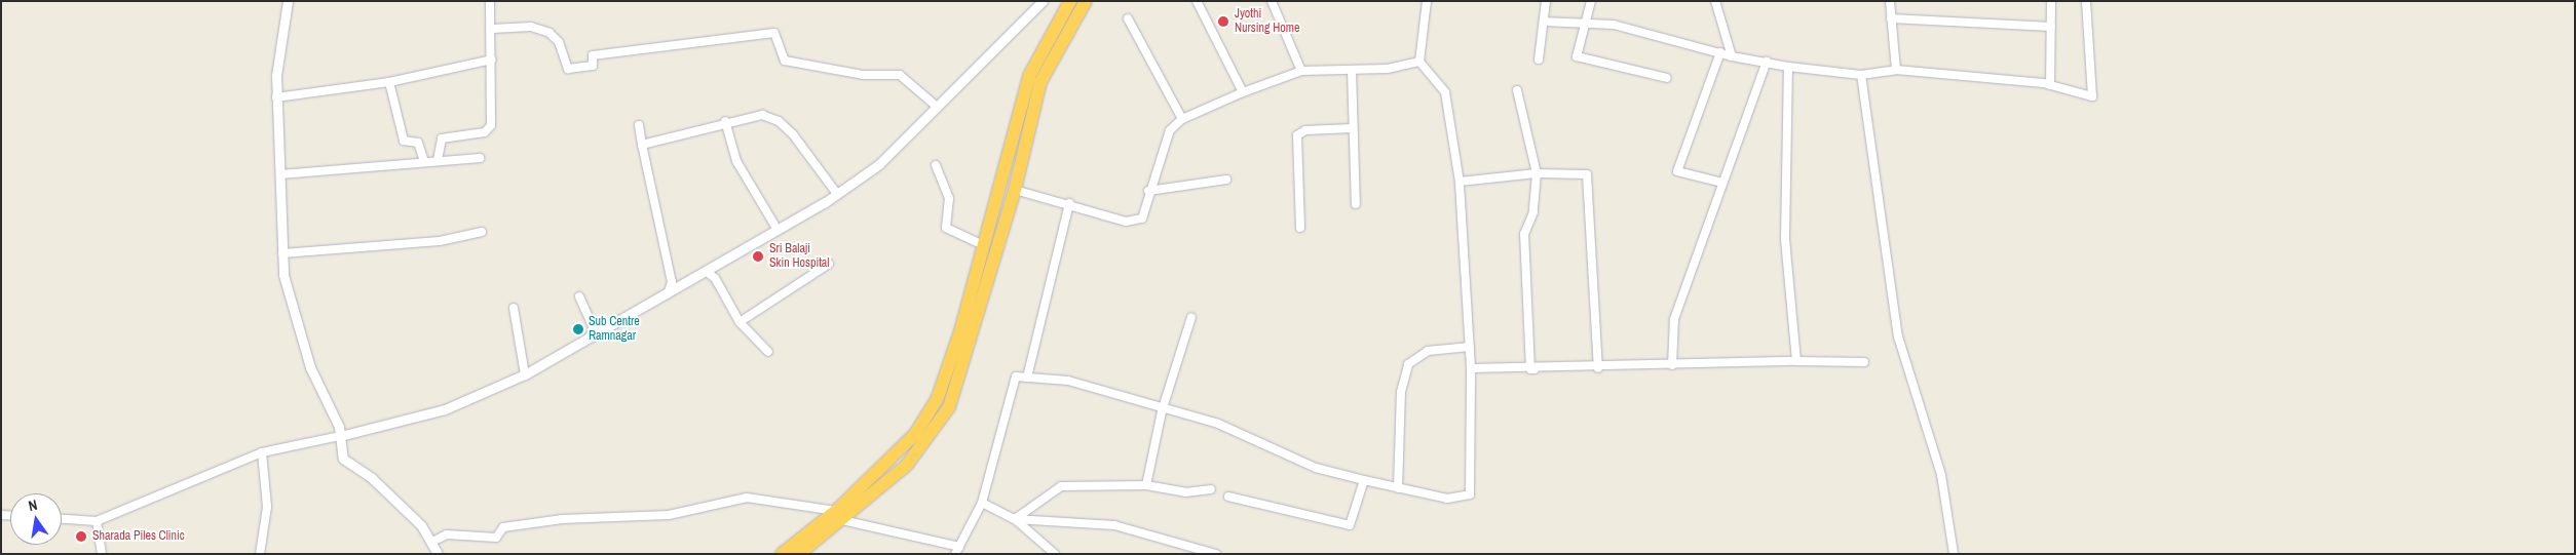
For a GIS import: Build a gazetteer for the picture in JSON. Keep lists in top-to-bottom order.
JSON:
{
  "places": [
    "Jyothi Nursing Home",
    "Sri Balaji Skin Hospital",
    "Sub Centre Ramnagar",
    "Sharada Piles Clinic"
  ],
  "north": "top"
}
